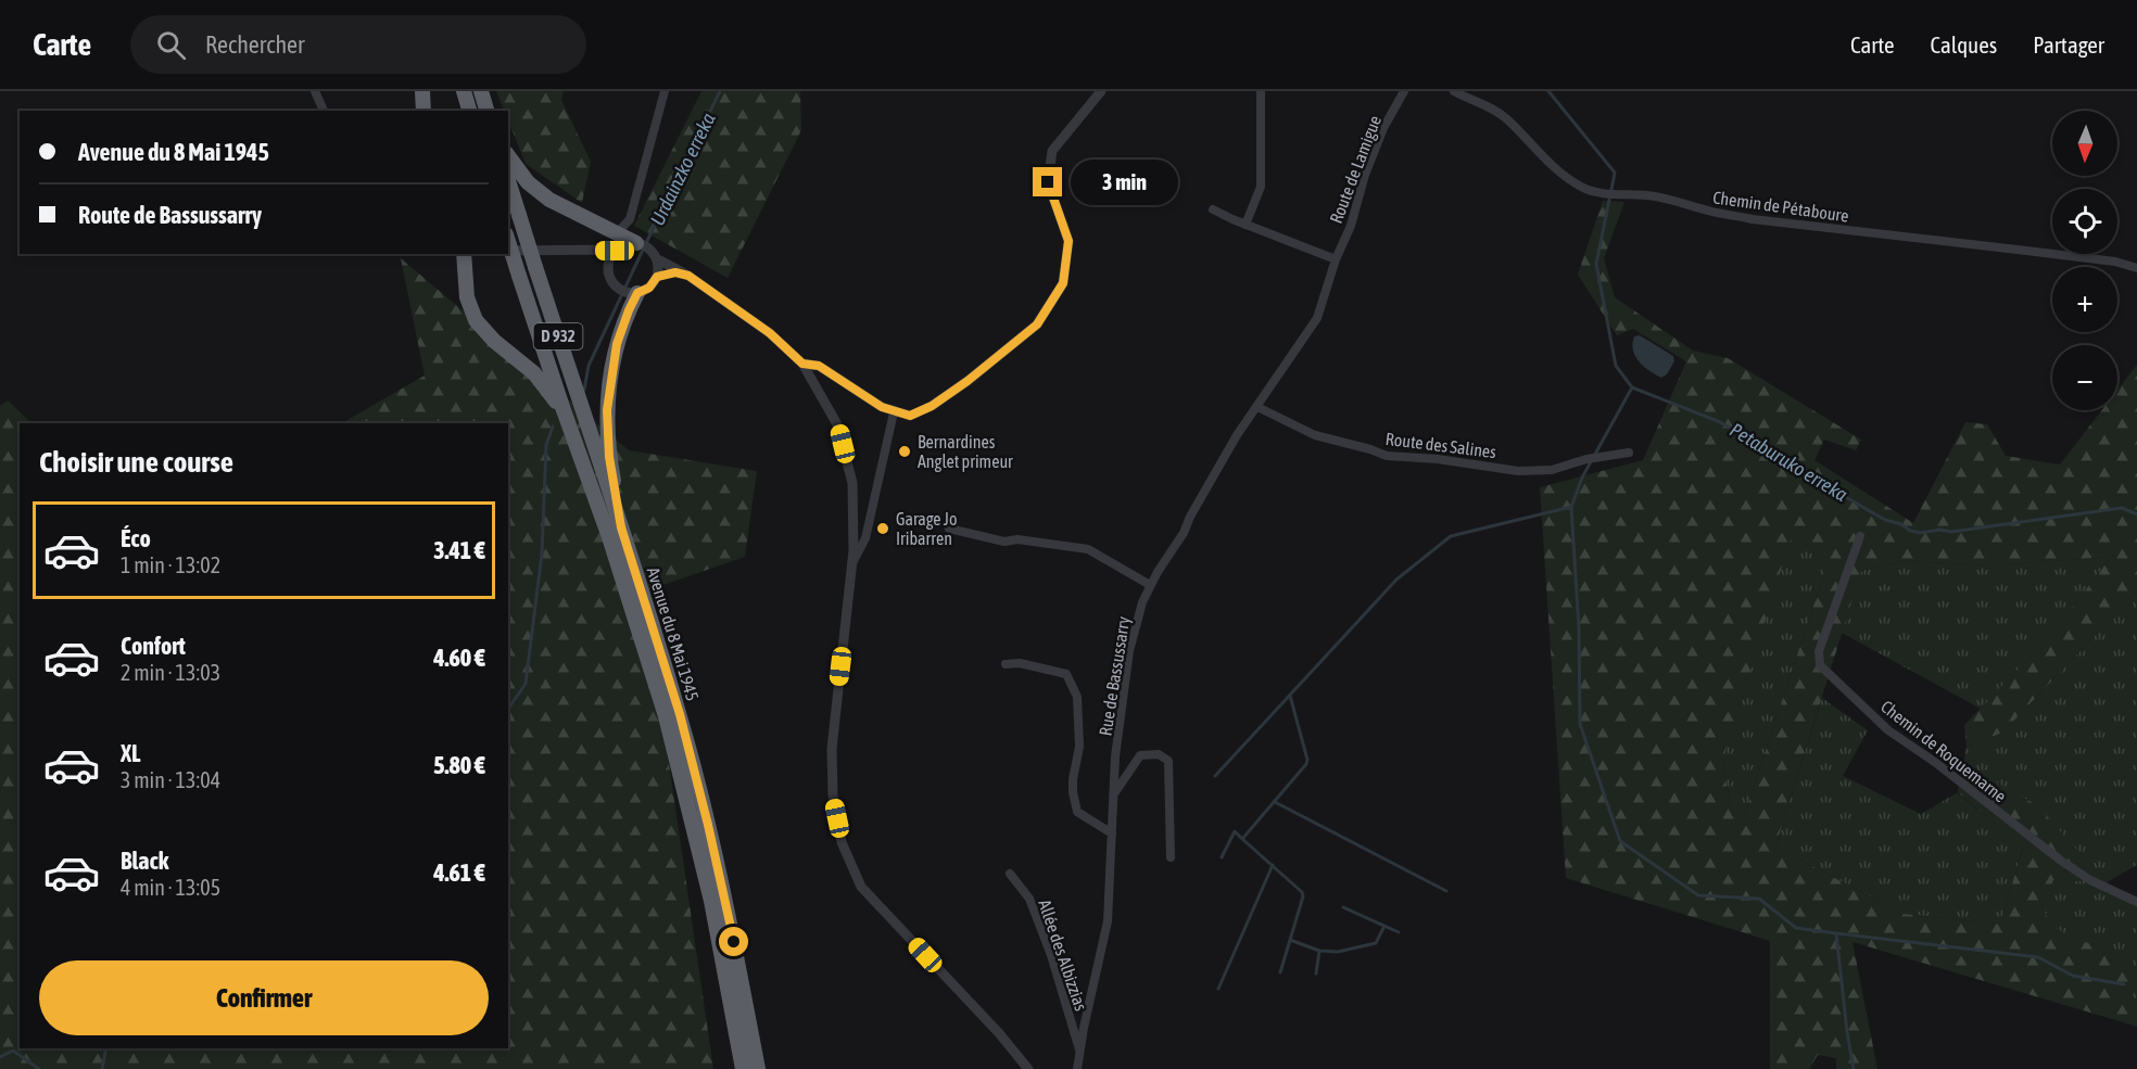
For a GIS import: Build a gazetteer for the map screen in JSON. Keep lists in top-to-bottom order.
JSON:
{
  "streets": {
    "highway": ["D 932", "Avenue du 8 Mai 1945"],
    "street": [
      "Route de Lamigue",
      "Chemin de Pétaboure",
      "Route des Salines",
      "Rue de Bassussarry",
      "Chemin de Roquemarne",
      "Allée des Albizzias"
    ]
  },
  "crossings": [
    ["Route de Lamigue", "Rue de Bassussarry"],
    ["D 932", "Avenue du 8 Mai 1945"],
    ["Route des Salines", "Rue de Bassussarry"],
    ["Rue de Bassussarry", "Allée des Albizzias"]
  ],
  "water": ["Urdainzko erreka", "Petaburuko erreka"],
  "places": ["Bernardines Anglet primeur", "Garage Jo Iribarren"],
  "north": "bottom",
  "page": {
    "header": "Carte",
    "search": "Rechercher",
    "nav": ["Carte", "Calques", "Partager"],
    "map_buttons": ["+", "−"],
    "banner": ["Avenue du 8 Mai 1945", "Route de Bassussarry"],
    "bubble": "3 min",
    "heading": "Choisir une course",
    "list": [
      {
        "name": "Éco",
        "note": "1 min · 13:02",
        "value": "3.41 €"
      },
      {
        "name": "Confort",
        "note": "2 min · 13:03",
        "value": "4.60 €"
      },
      {
        "name": "XL",
        "note": "3 min · 13:04",
        "value": "5.80 €"
      },
      {
        "name": "Black",
        "note": "4 min · 13:05",
        "value": "4.61 €"
      }
    ],
    "buttons": "Confirmer"
  }
}
